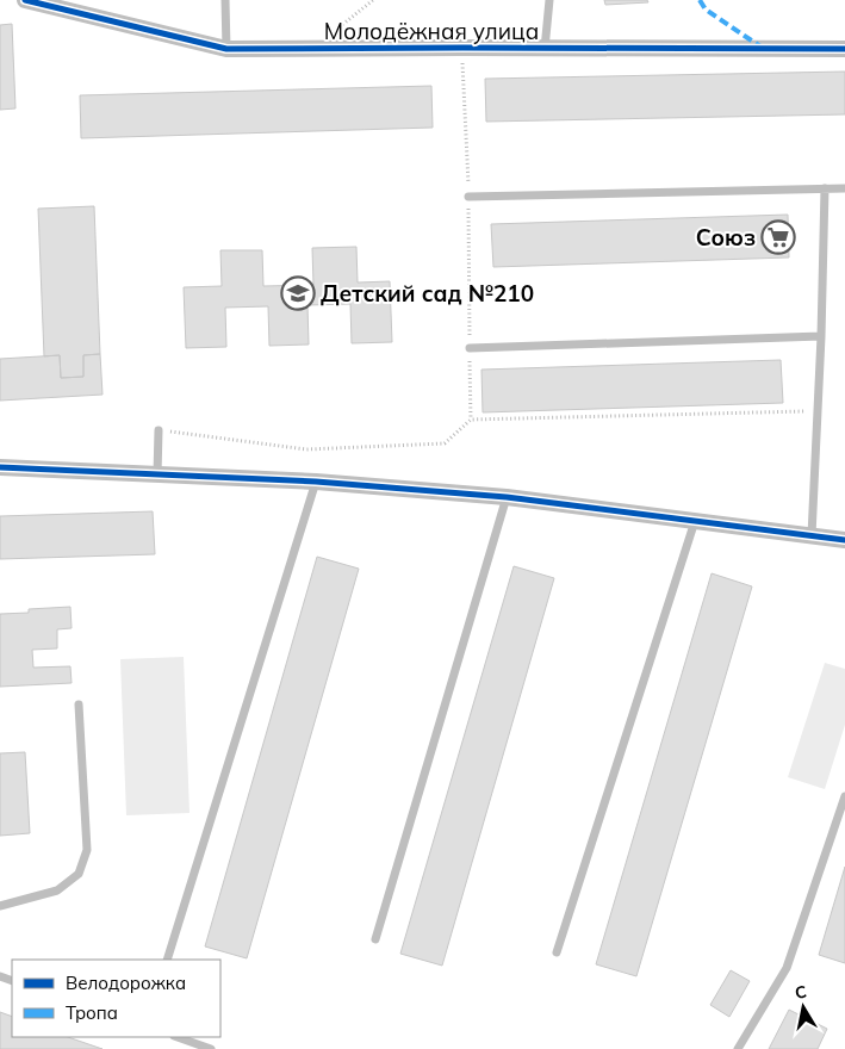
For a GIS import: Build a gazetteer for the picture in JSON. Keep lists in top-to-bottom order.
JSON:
{
  "streets": {
    "street": ["Молодёжная улица"]
  },
  "places": {
    "supermarket": ["Союз"],
    "school or university": ["Детский сад №210"]
  },
  "legend": ["Велодорожка", "Тропа"],
  "north": "top"
}
